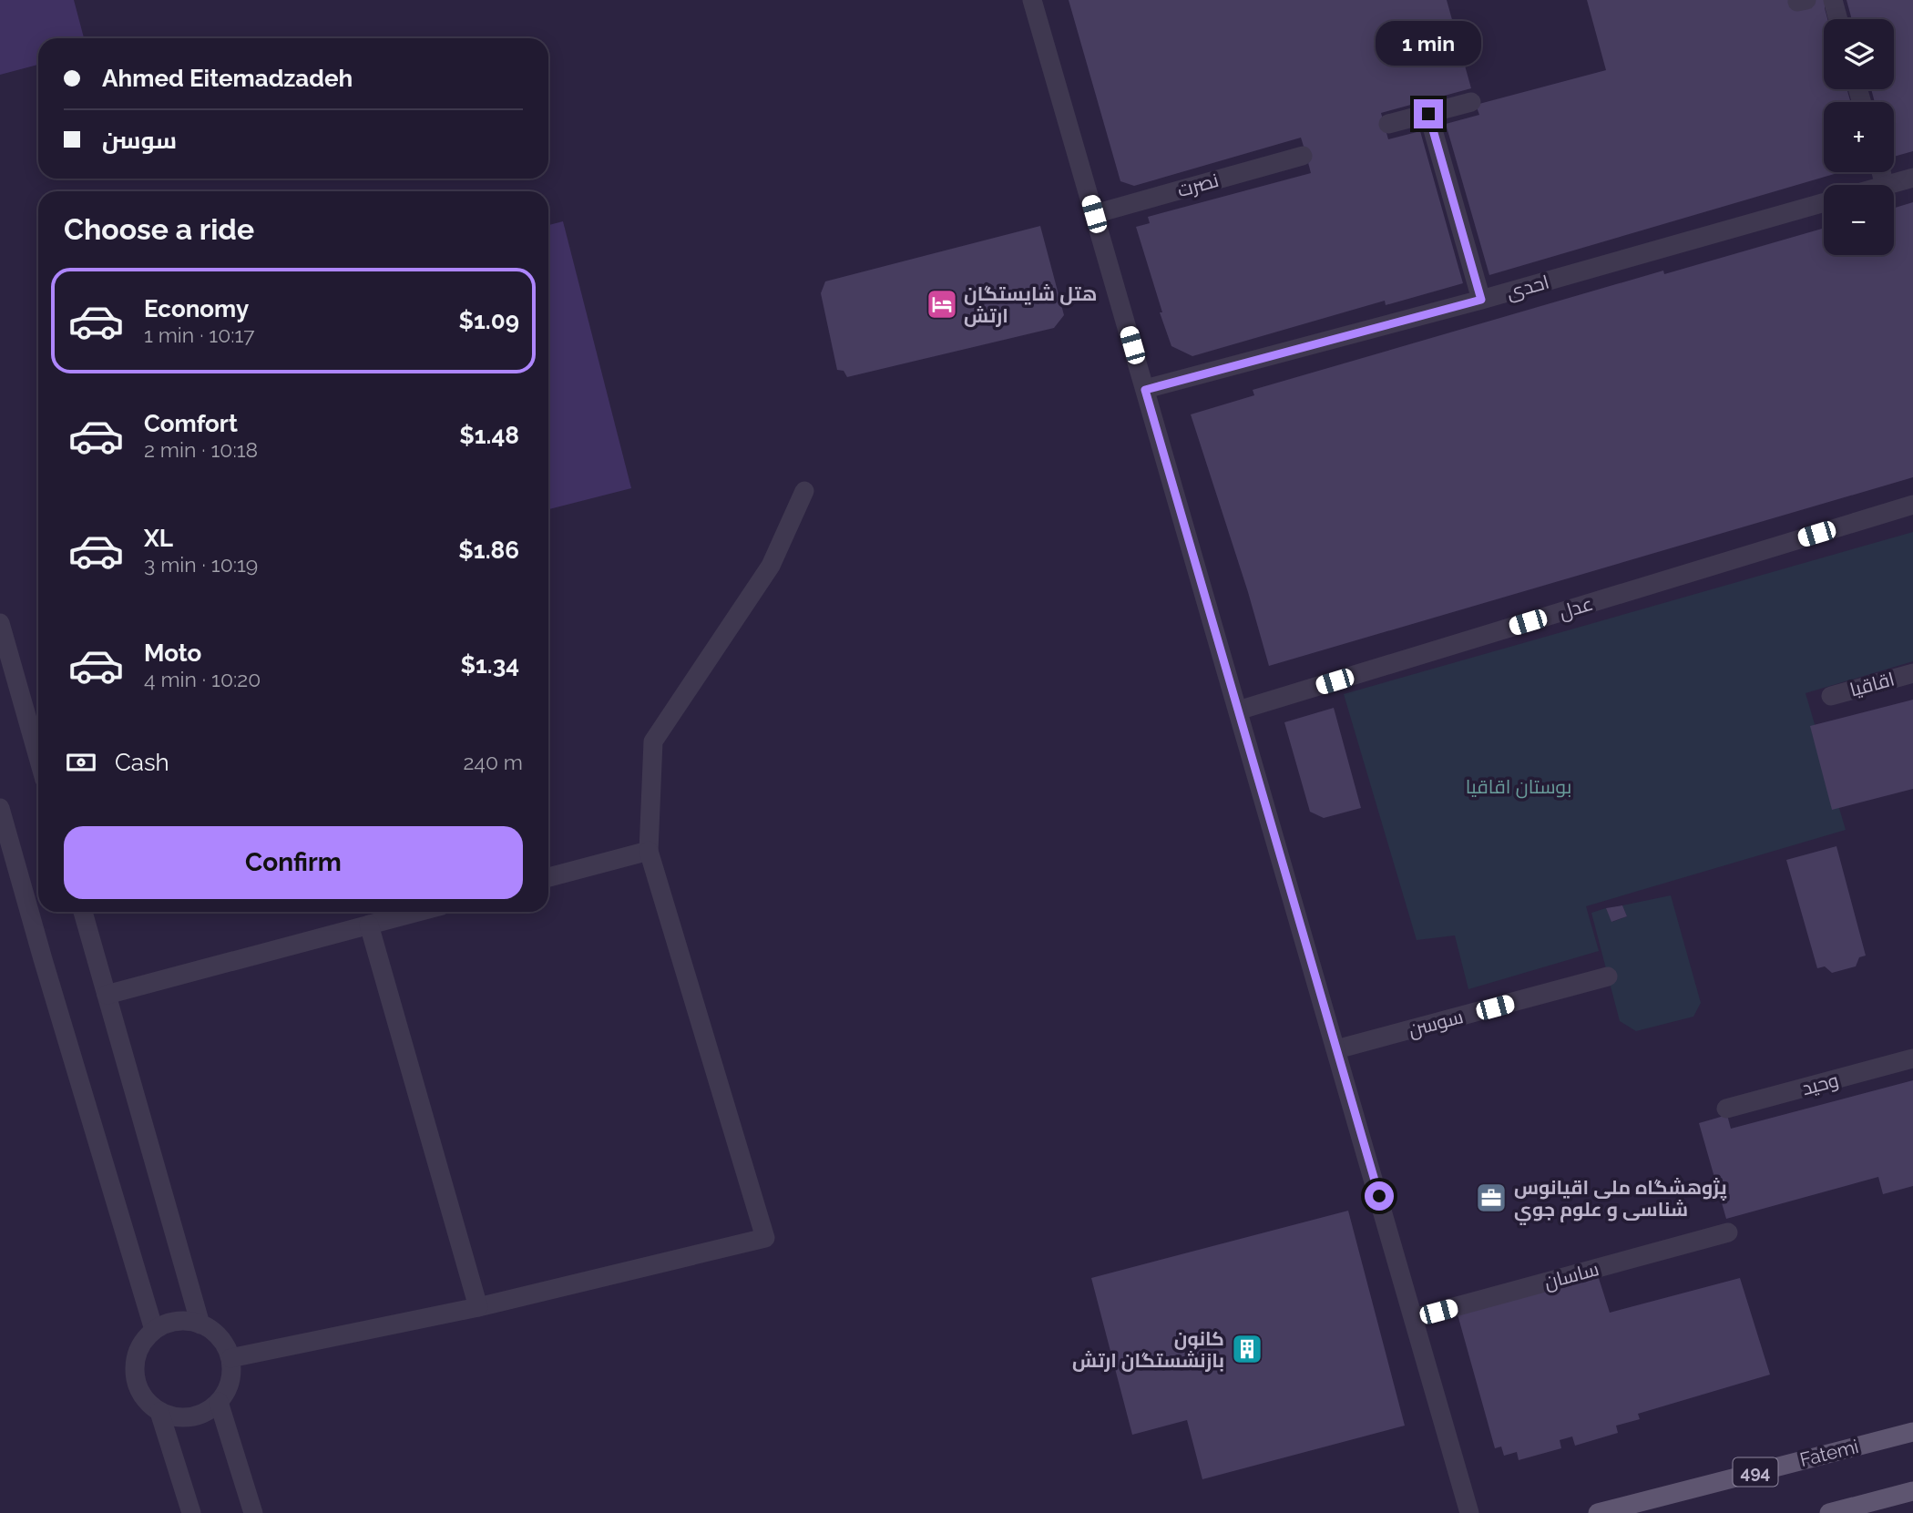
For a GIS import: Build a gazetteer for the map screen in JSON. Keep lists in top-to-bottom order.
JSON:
{
  "streets": {
    "main road": ["Fatemi", "494"],
    "street": [
      "نصرت",
      "احدی",
      "عدل",
      "اقاقیا",
      "سوسن",
      "وحید",
      "ساسان"
    ]
  },
  "parks": ["بوستان اقاقیا"],
  "places": {
    "hotel": ["هتل شایستگان ارتش"],
    "office": ["پژوهشگاه ملی اقیانوس شناسی و علوم جوي"],
    "building": ["کانون بازنشستگان ارتش"]
  },
  "page": {
    "map_buttons": ["+", "−"],
    "bubble": "1 min",
    "banner": ["Ahmed Eitemadzadeh", "سوسن"],
    "heading": "Choose a ride",
    "list": [
      {
        "name": "Economy",
        "note": "1 min · 10:17",
        "value": "$1.09"
      },
      {
        "name": "Comfort",
        "note": "2 min · 10:18",
        "value": "$1.48"
      },
      {
        "name": "XL",
        "note": "3 min · 10:19",
        "value": "$1.86"
      },
      {
        "name": "Moto",
        "note": "4 min · 10:20",
        "value": "$1.34"
      }
    ],
    "pay": ["Cash", "240 m"],
    "buttons": "Confirm"
  }
}
